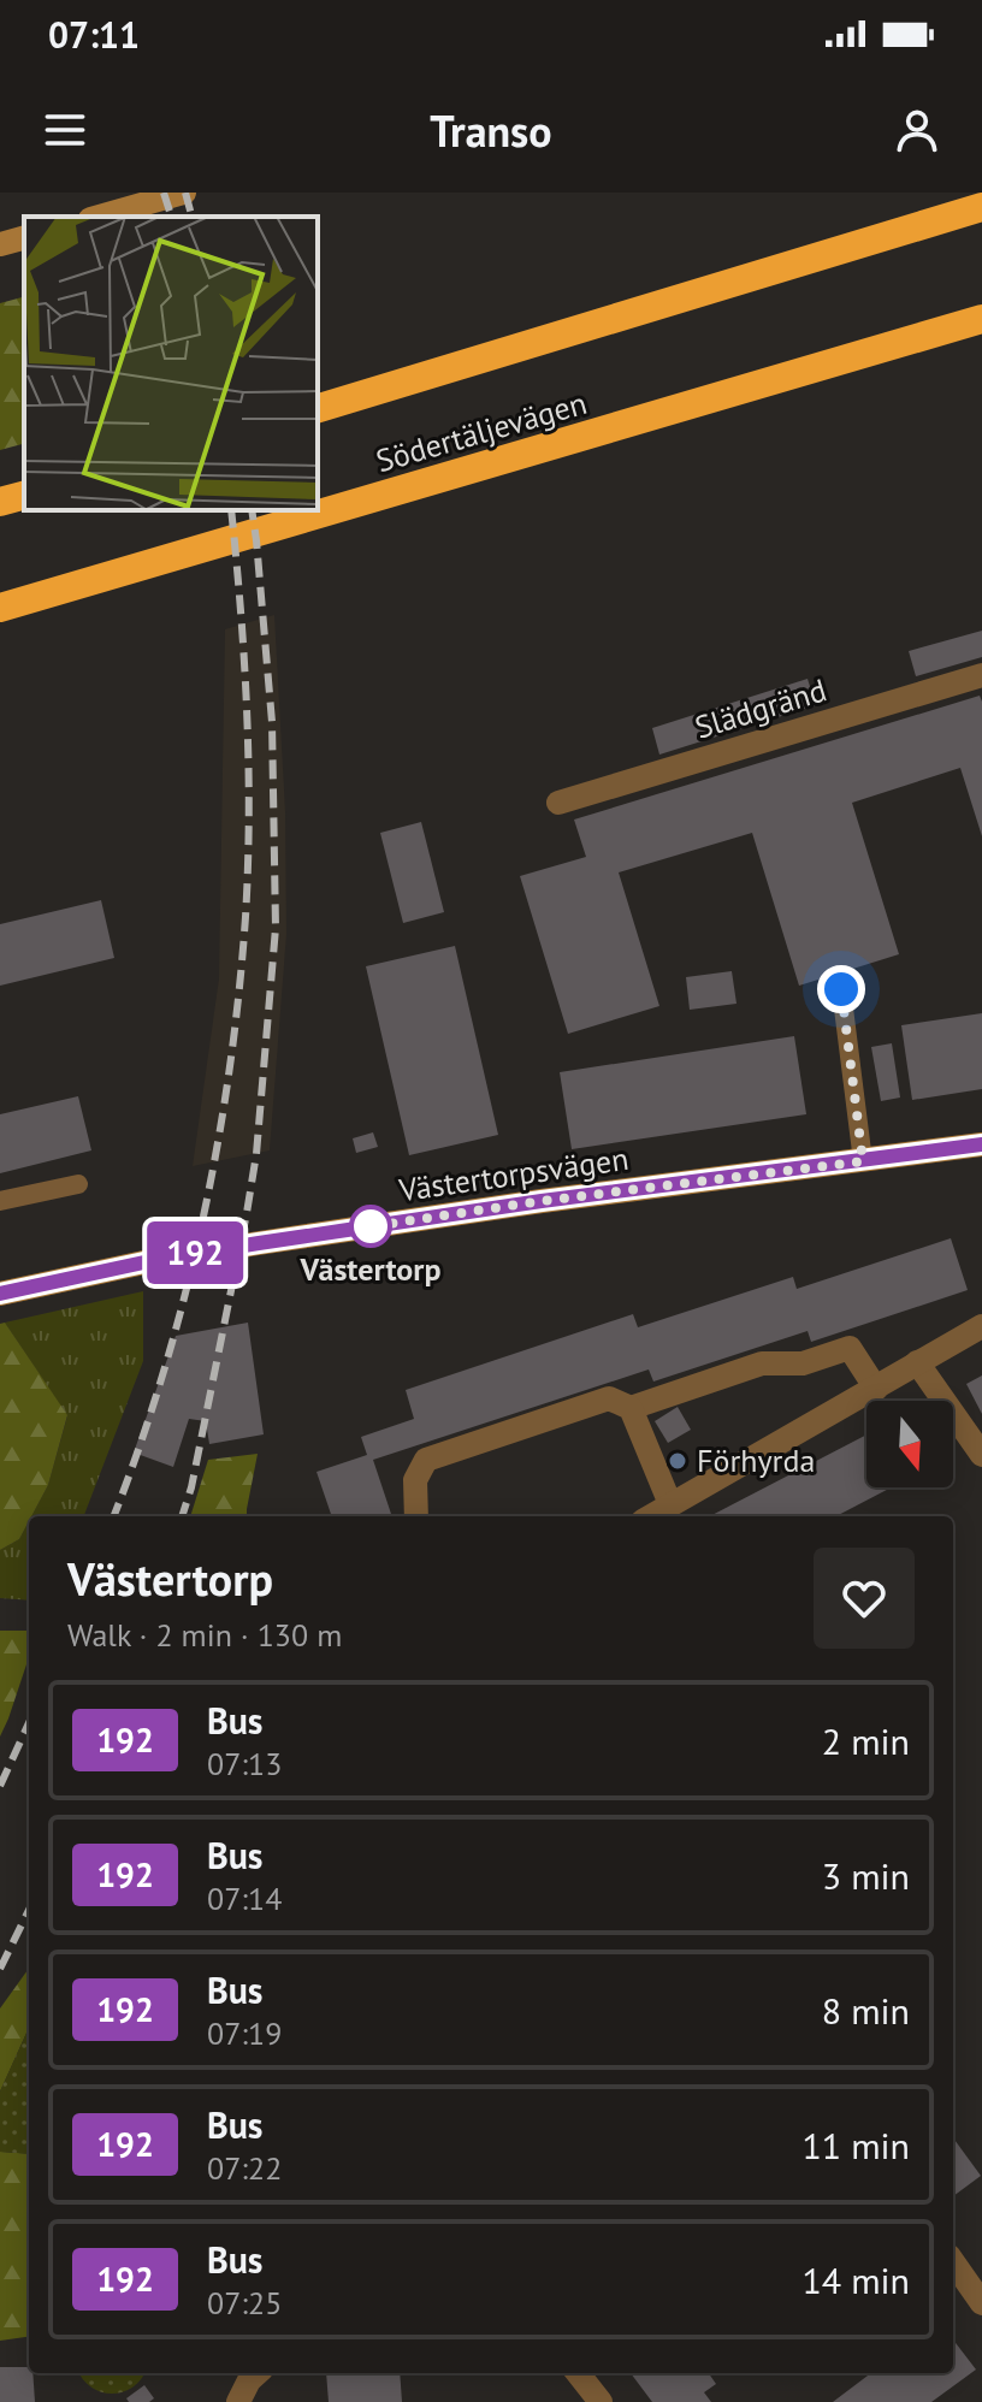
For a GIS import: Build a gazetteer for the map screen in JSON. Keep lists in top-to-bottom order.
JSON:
{
  "streets": {
    "highway": ["Södertäljevägen"],
    "street": ["Slädgränd", "Västertorpsvägen"]
  },
  "places": ["Västertorp", "Förhyrda"],
  "lines": ["bus line 192"],
  "north": "bottom",
  "page": {
    "status": "07:11",
    "header": "Transo",
    "on_map": "192",
    "heading": ["Västertorp", "Walk · 2 min · 130 m"],
    "list": [
      {
        "mark": "192",
        "name": "Bus",
        "note": "07:13",
        "value": "2 min"
      },
      {
        "mark": "192",
        "name": "Bus",
        "note": "07:14",
        "value": "3 min"
      },
      {
        "mark": "192",
        "name": "Bus",
        "note": "07:19",
        "value": "8 min"
      },
      {
        "mark": "192",
        "name": "Bus",
        "note": "07:22",
        "value": "11 min"
      },
      {
        "mark": "192",
        "name": "Bus",
        "note": "07:25",
        "value": "14 min"
      }
    ]
  }
}
